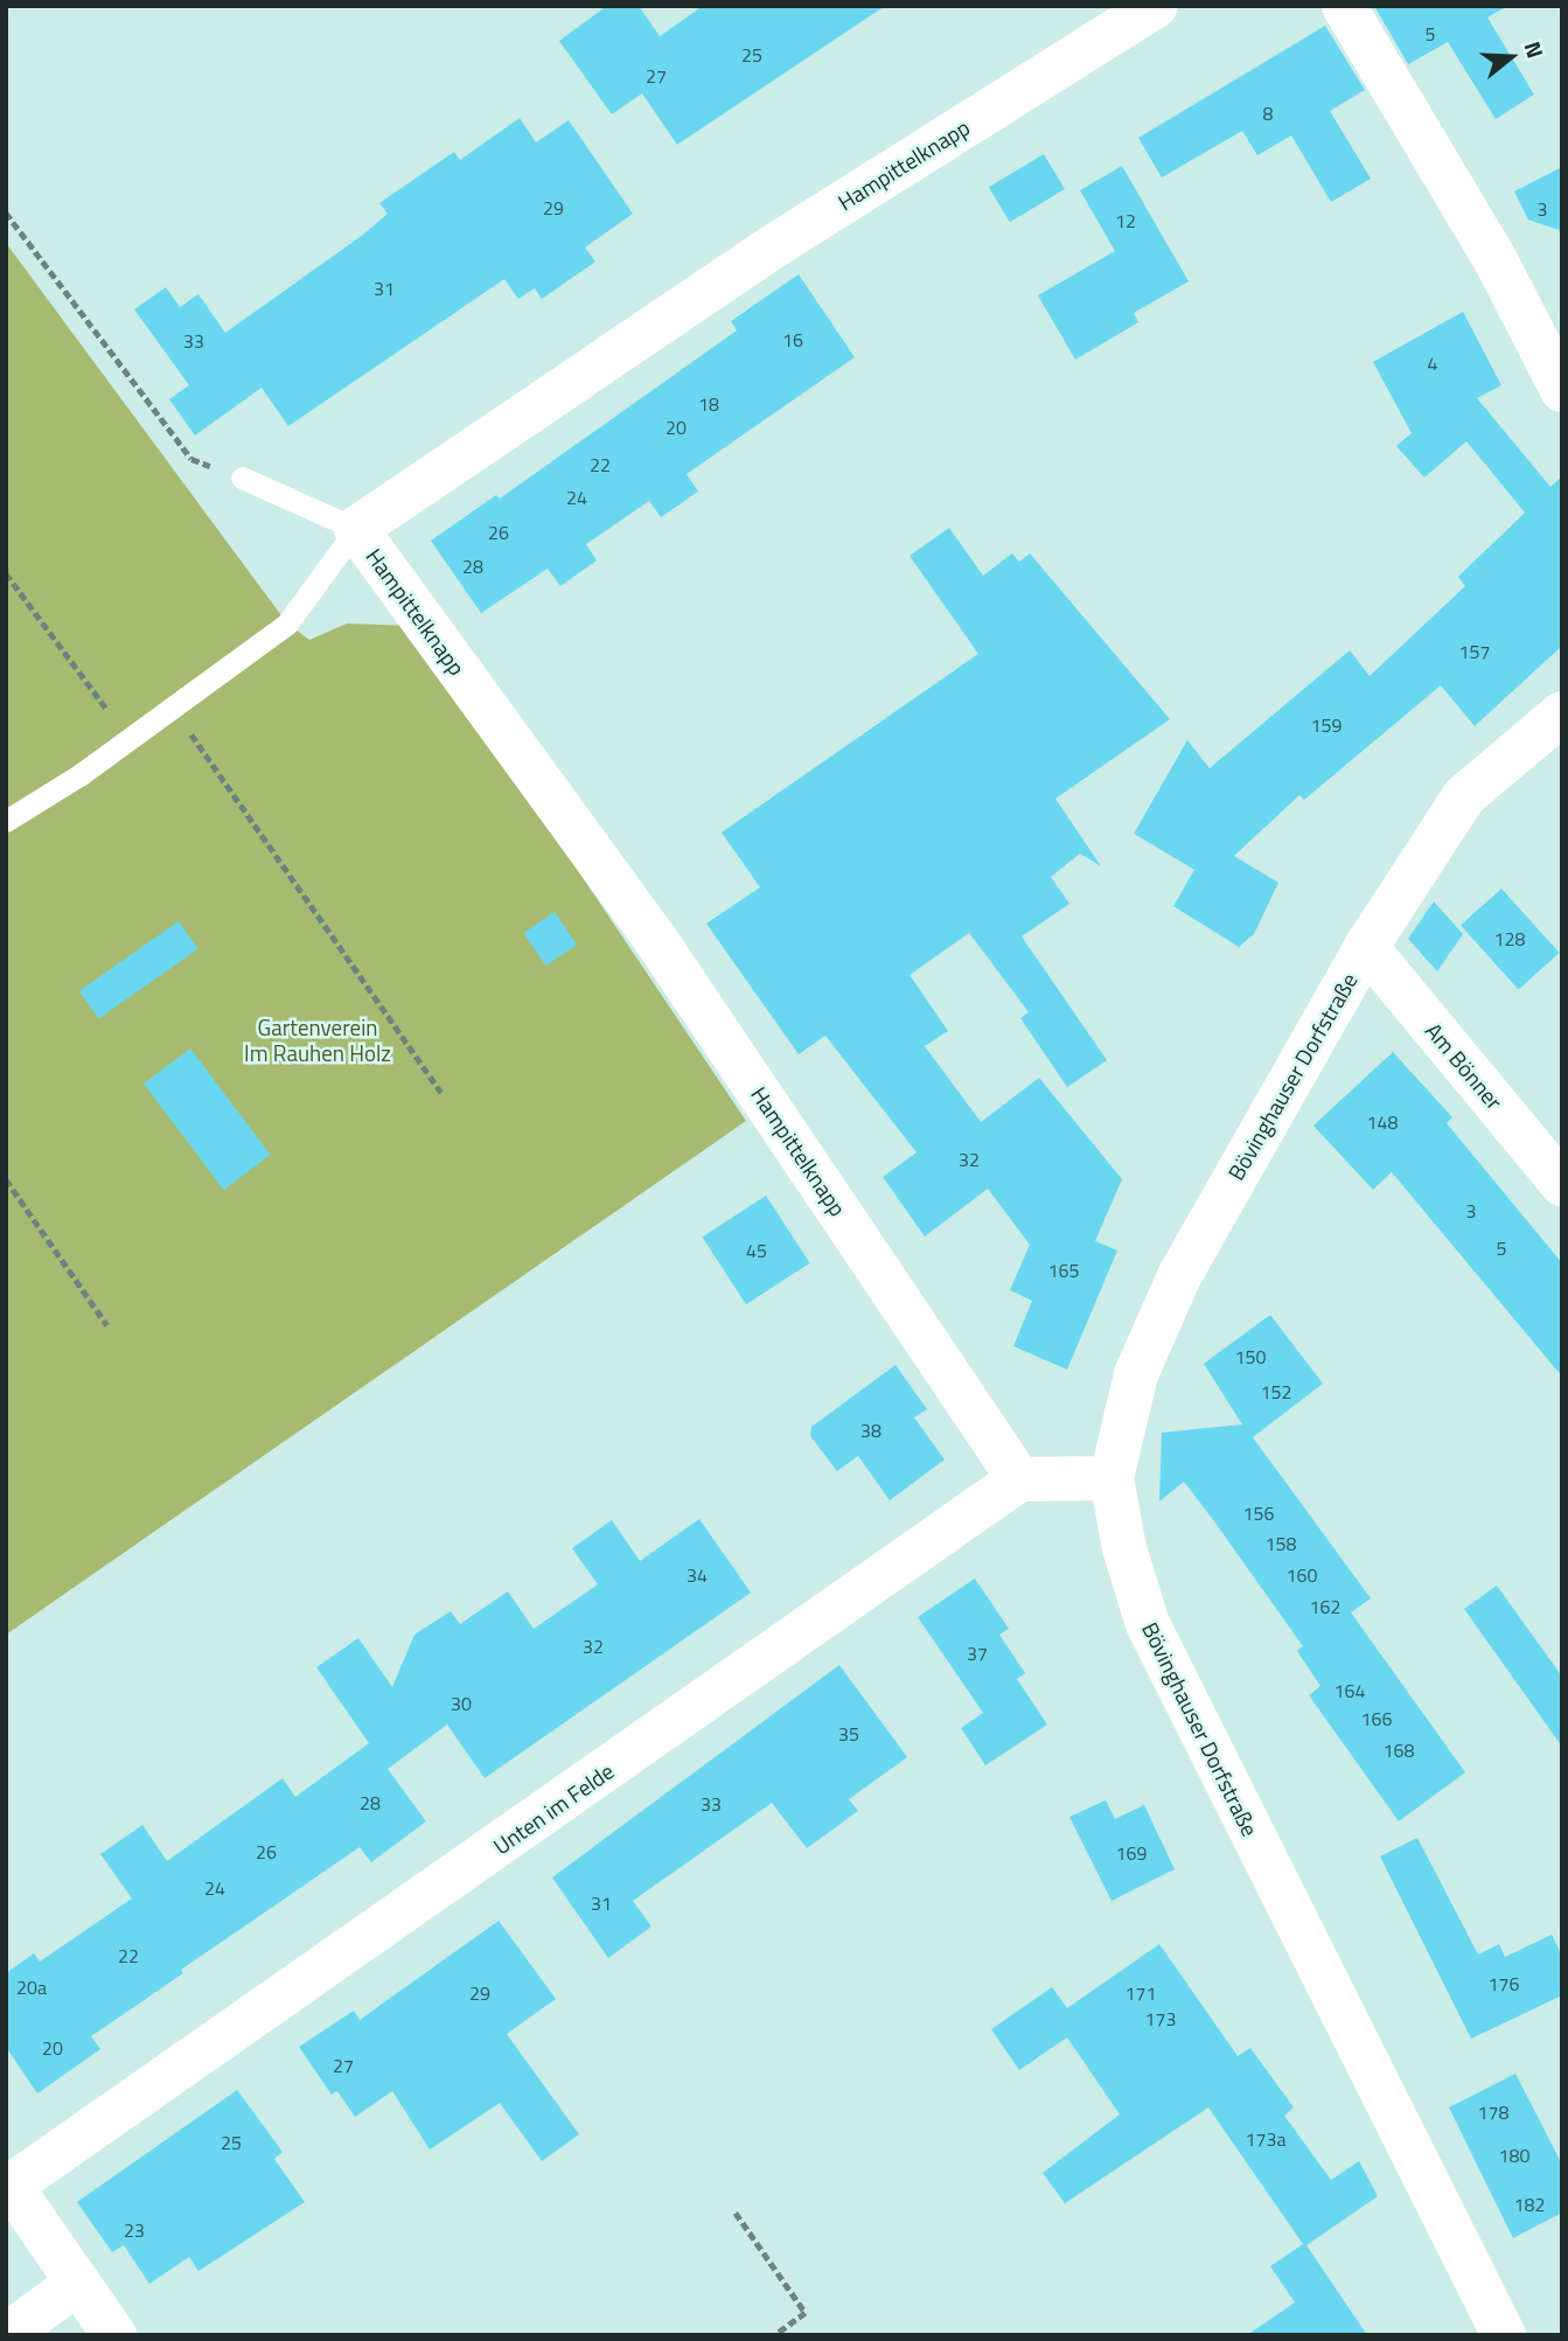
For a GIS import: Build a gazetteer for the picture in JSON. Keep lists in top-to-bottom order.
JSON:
{
  "streets": {
    "street": [
      "Hampittelknapp",
      "Am Bönner",
      "Bövinghauser Dorfstraße",
      "Unten im Felde"
    ]
  },
  "crossings": [
    ["Hampittelknapp", "Unten im Felde"],
    ["Am Bönner", "Bövinghauser Dorfstraße"]
  ],
  "parks": ["Gartenverein Im Rauhen Holz"],
  "house_numbers": [
    "5",
    "25",
    "27",
    "8",
    "29",
    "3",
    "12",
    "31",
    "16",
    "33",
    "4",
    "18",
    "20",
    "22",
    "24",
    "26",
    "28",
    "157",
    "159",
    "128",
    "148",
    "32",
    "3",
    "5",
    "45",
    "165",
    "150",
    "152",
    "38",
    "156",
    "158",
    "34",
    "160",
    "162",
    "32",
    "37",
    "164",
    "30",
    "166",
    "35",
    "168",
    "28",
    "33",
    "26",
    "169",
    "24",
    "31",
    "22",
    "176",
    "20a",
    "29",
    "171",
    "173",
    "20",
    "27",
    "178",
    "173a",
    "25",
    "180",
    "182",
    "23"
  ],
  "north": "right"
}
